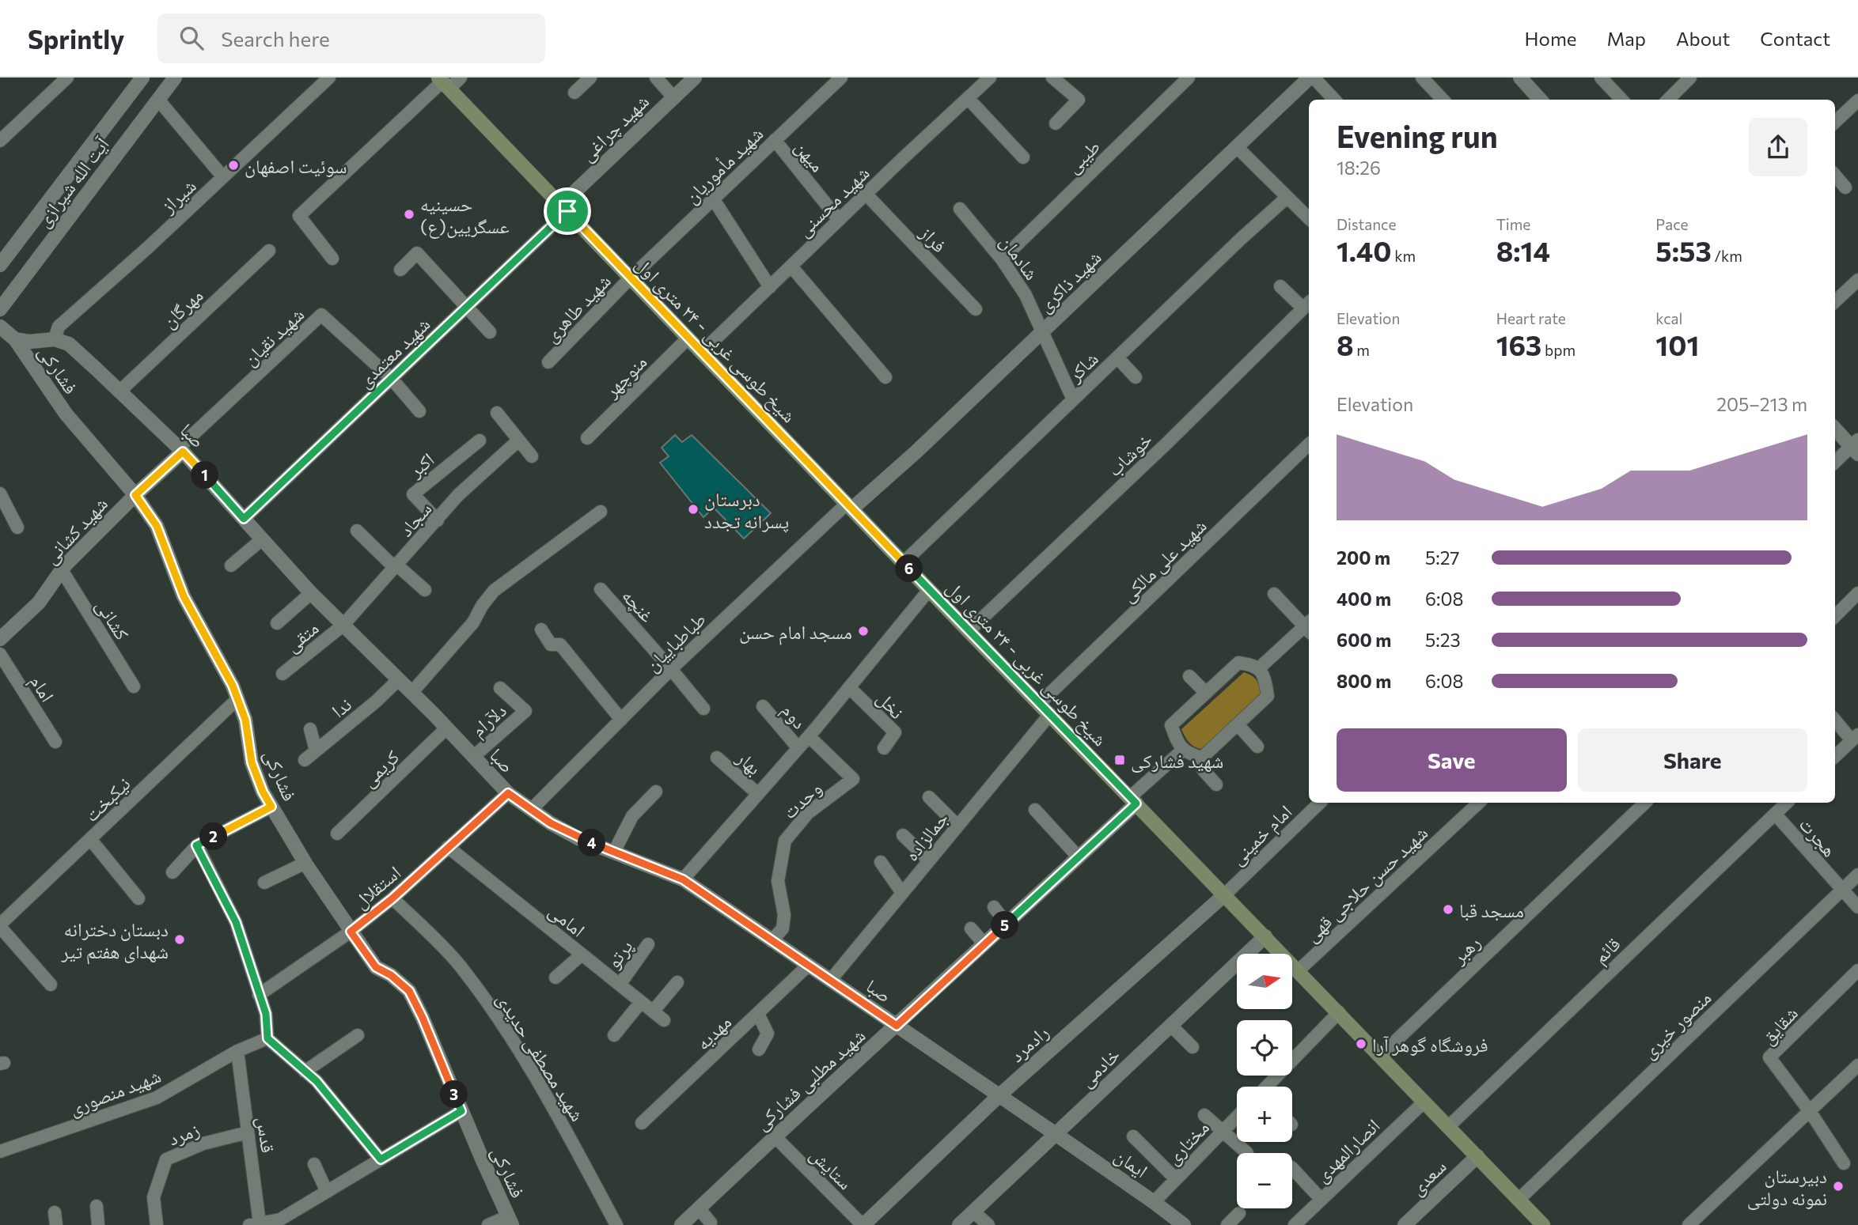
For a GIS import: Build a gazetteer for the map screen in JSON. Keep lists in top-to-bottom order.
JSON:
{
  "streets": {
    "main road": ["شیخ طوسی غربی - ۲۴ متری اول"],
    "street": [
      "شهید چراغی",
      "میهن",
      "طیبی",
      "شهید مأموریان",
      "آیت الله شیرازی",
      "شیراز",
      "شهید محسنی",
      "فراز",
      "شادمان",
      "شهید ذاکری",
      "مهرگان",
      "شهید طاهری",
      "شهید نقیان",
      "شهید معتمدی",
      "شاکر",
      "فشارکی",
      "منوچهر",
      "صبا",
      "خوشاب",
      "اکبر",
      "سجاد",
      "شهید کشانی",
      "شهید علی مالکی",
      "غنچه",
      "کشانی",
      "متقی",
      "طباطباییان",
      "امام",
      "نخل",
      "ندا",
      "دوم",
      "دلآرام",
      "بهار",
      "کریمی",
      "نیکبخت",
      "وحدت",
      "امام خمینی",
      "جمالزاده",
      "هجرت",
      "شهید حسن حلاجی قهی",
      "استقلال",
      "امامی",
      "رهبر",
      "قائم",
      "پرتو",
      "منصور خیری",
      "شقایق",
      "مهدیه",
      "رادمرد",
      "شهید مصطفی حدیدی",
      "خادمی",
      "شهید مطلبی فشارکی",
      "شهید منصوری",
      "زمرد",
      "قدس",
      "مختاری",
      "انصارالمهدی",
      "ایمان",
      "ستایش",
      "سعدی"
    ]
  },
  "crossings": [
    ["شهید چراغی", "شیخ طوسی غربی - ۲۴ متری اول"],
    ["شهید چراغی", "شهید معتمدی"],
    ["میهن", "شهید مأموریان"],
    ["میهن", "شهید محسنی"],
    ["طیبی", "شادمان"],
    ["شهید مأموریان", "شهید طاهری"],
    ["شهید مأموریان", "شیخ طوسی غربی - ۲۴ متری اول"],
    ["شیراز", "صبا"],
    ["شهید محسنی", "فراز"],
    ["شهید محسنی", "شیخ طوسی غربی - ۲۴ متری اول"],
    ["شادمان", "شهید ذاکری"],
    ["شادمان", "شاکر"],
    ["شهید ذاکری", "شیخ طوسی غربی - ۲۴ متری اول"],
    ["شهید ذاکری", "طباطباییان"],
    ["مهرگان", "صبا"],
    ["شهید طاهری", "شیخ طوسی غربی - ۲۴ متری اول"],
    ["شهید نقیان", "شهید معتمدی"],
    ["شهید نقیان", "صبا"],
    ["شهید نقیان", "شهید کشانی"],
    ["شیخ طوسی غربی - ۲۴ متری اول", "شهید معتمدی"],
    ["شیخ طوسی غربی - ۲۴ متری اول", "شاکر"],
    ["شیخ طوسی غربی - ۲۴ متری اول", "منوچهر"],
    ["شیخ طوسی غربی - ۲۴ متری اول", "خوشاب"],
    ["شیخ طوسی غربی - ۲۴ متری اول", "شهید علی مالکی"],
    ["شیخ طوسی غربی - ۲۴ متری اول", "طباطباییان"],
    ["شیخ طوسی غربی - ۲۴ متری اول", "امام خمینی"],
    ["شیخ طوسی غربی - ۲۴ متری اول", "جمالزاده"],
    ["شیخ طوسی غربی - ۲۴ متری اول", "شهید حسن حلاجی قهی"],
    ["شیخ طوسی غربی - ۲۴ متری اول", "رهبر"],
    ["شیخ طوسی غربی - ۲۴ متری اول", "قائم"],
    ["شیخ طوسی غربی - ۲۴ متری اول", "منصور خیری"],
    ["شیخ طوسی غربی - ۲۴ متری اول", "رادمرد"],
    ["شیخ طوسی غربی - ۲۴ متری اول", "خادمی"],
    ["شیخ طوسی غربی - ۲۴ متری اول", "شهید مطلبی فشارکی"],
    ["شیخ طوسی غربی - ۲۴ متری اول", "انصارالمهدی"],
    ["شیخ طوسی غربی - ۲۴ متری اول", "سعدی"],
    ["شهید معتمدی", "صبا"],
    ["فشارکی", "شهید کشانی"],
    ["فشارکی", "نیکبخت"],
    ["فشارکی", "استقلال"],
    ["صبا", "سجاد"],
    ["صبا", "شهید کشانی"],
    ["صبا", "متقی"],
    ["صبا", "طباطباییان"],
    ["صبا", "ندا"],
    ["صبا", "دلآرام"],
    ["صبا", "کریمی"],
    ["صبا", "وحدت"],
    ["صبا", "جمالزاده"],
    ["صبا", "استقلال"],
    ["صبا", "مهدیه"],
    ["صبا", "رادمرد"],
    ["صبا", "خادمی"],
    ["صبا", "شهید مطلبی فشارکی"],
    ["صبا", "ایمان"],
    ["اکبر", "سجاد"],
    ["سجاد", "متقی"],
    ["شهید کشانی", "کشانی"],
    ["غنچه", "طباطباییان"],
    ["امام خمینی", "رادمرد"],
    ["هجرت", "قائم"],
    ["هجرت", "منصور خیری"],
    ["استقلال", "امامی"],
    ["استقلال", "شهید مصطفی حدیدی"],
    ["امامی", "پرتو"],
    ["رادمرد", "ستایش"],
    ["خادمی", "ایمان"],
    ["شهید مطلبی فشارکی", "ستایش"],
    ["شهید منصوری", "قدس"],
    ["زمرد", "قدس"],
    ["مختاری", "ایمان"]
  ],
  "places": {
    "other": [
      "سوئیت اصفهان",
      "حسینیه عسگریین(ع)",
      "دبرستان پسرانه تجدد",
      "مسجد امام حسن",
      "مسجد قبا",
      "دبستان دخترانه شهدای هفتم تیر",
      "فروشگاه گوهر آرا",
      "دبیرستان نمونه دولتی"
    ],
    "transit": ["شهید فشارکی"]
  },
  "north": "right",
  "page": {
    "header": "Sprintly",
    "search": "Search here",
    "nav": [
      "Home",
      "Map",
      "About",
      "Contact"
    ],
    "heading": ["Evening run", "18:26"],
    "stats": [
      ["Distance", "1.40 km"],
      ["Time", "8:14"],
      ["Pace", "5:53 /km"],
      ["Elevation", "8 m"],
      ["Heart rate", "163 bpm"],
      ["kcal", "101"]
    ],
    "chart": ["Elevation", "205–213 m"],
    "pins": [
      "1",
      "6",
      "2",
      "4",
      "5",
      "3"
    ],
    "list": [
      {
        "name": "200 m",
        "note": "5:27"
      },
      {
        "name": "400 m",
        "note": "6:08"
      },
      {
        "name": "600 m",
        "note": "5:23"
      },
      {
        "name": "800 m",
        "note": "6:08"
      }
    ],
    "buttons": ["Save", "Share"],
    "map_buttons": ["+", "−"]
  }
}
